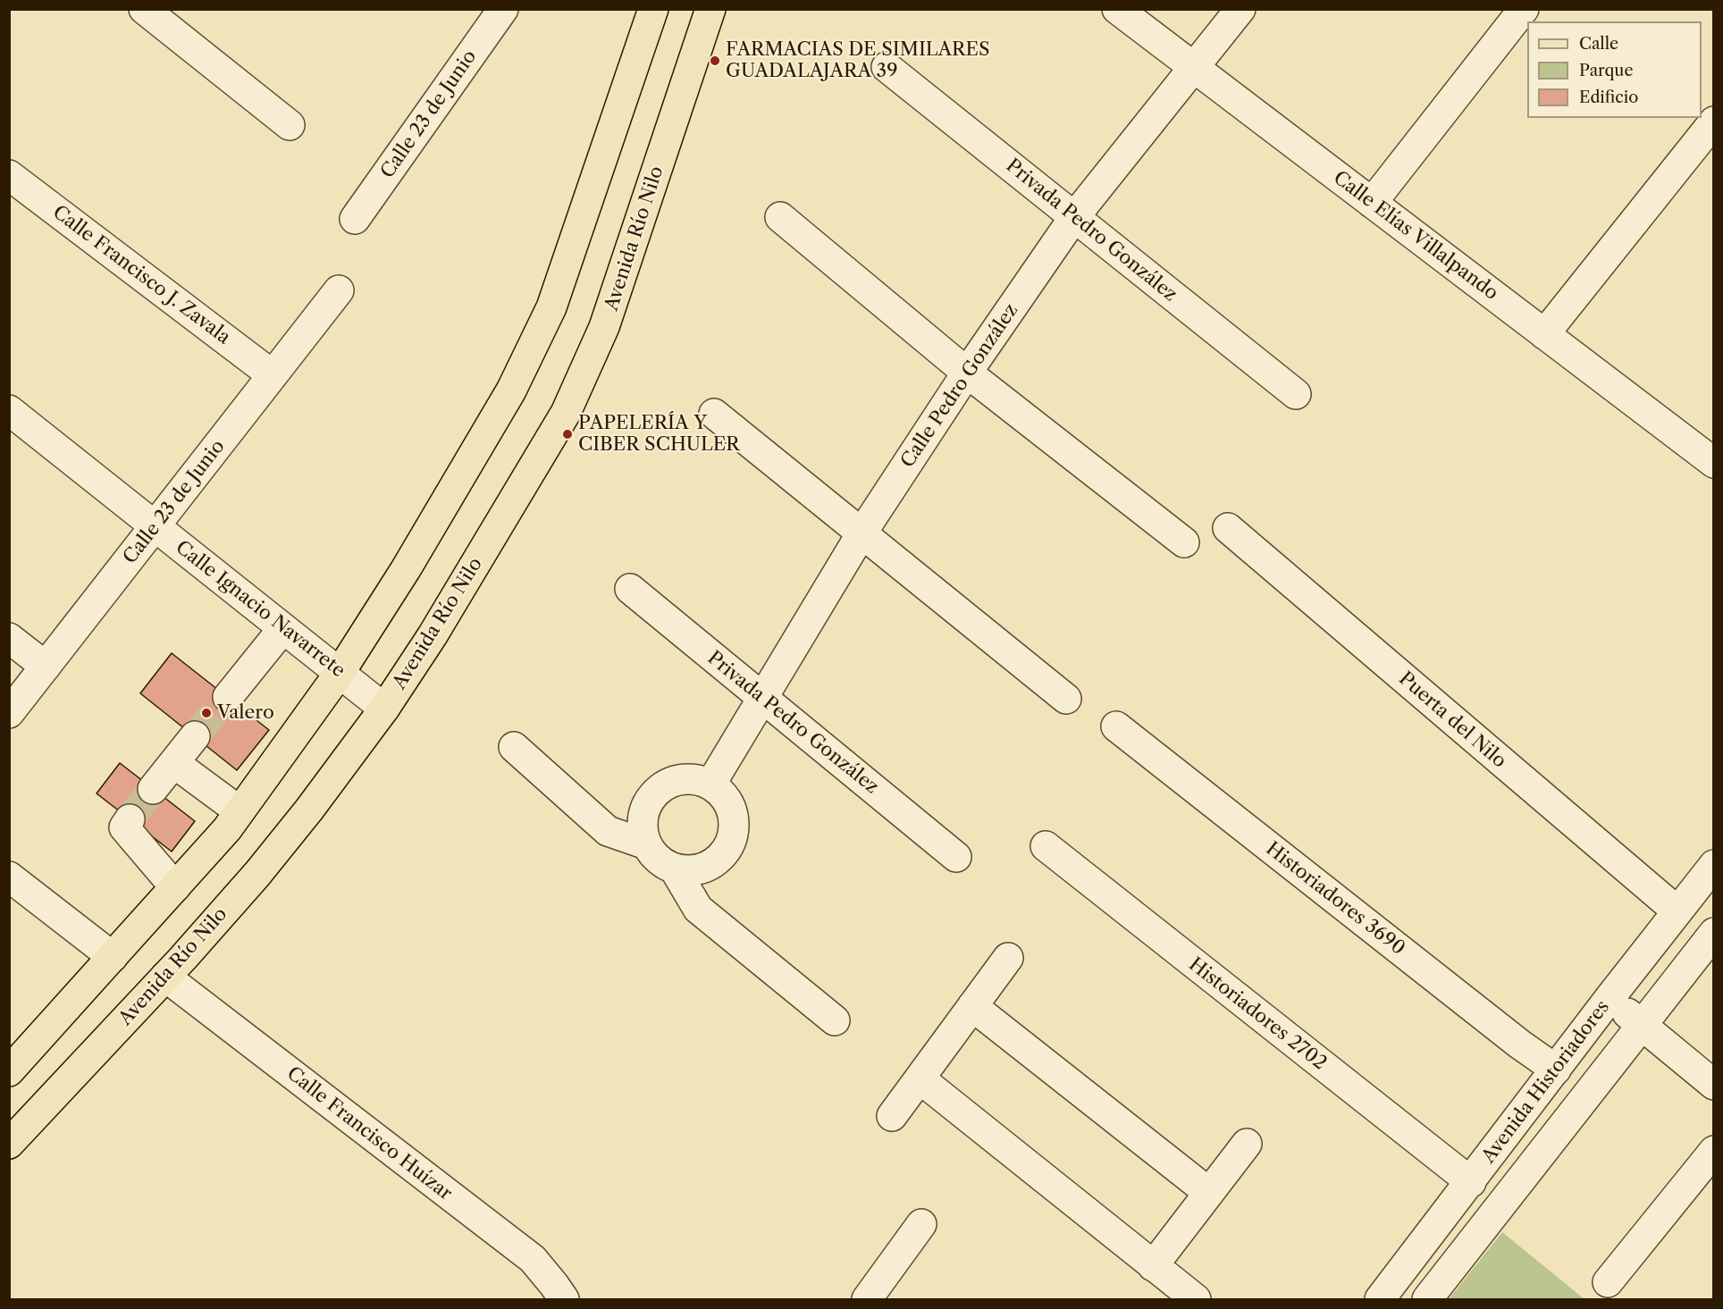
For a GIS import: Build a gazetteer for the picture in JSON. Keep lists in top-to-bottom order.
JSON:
{
  "streets": {
    "main road": ["Avenida Río Nilo"],
    "street": [
      "Calle 23 de Junio",
      "Privada Pedro González",
      "Calle Elías Villalpando",
      "Calle Francisco J. Zavala",
      "Calle Pedro González",
      "Calle Ignacio Navarrete",
      "Puerta del Nilo",
      "Historiadores 3690",
      "Historiadores 2702",
      "Avenida Historiadores",
      "Calle Francisco Huízar"
    ]
  },
  "crossings": [
    ["Calle 23 de Junio", "Calle Francisco J. Zavala"],
    ["Calle 23 de Junio", "Calle Ignacio Navarrete"],
    ["Privada Pedro González", "Calle Pedro González"],
    ["Calle Elías Villalpando", "Calle Pedro González"],
    ["Avenida Río Nilo", "Calle Ignacio Navarrete"],
    ["Avenida Río Nilo", "Calle Francisco Huízar"],
    ["Puerta del Nilo", "Avenida Historiadores"],
    ["Historiadores 3690", "Avenida Historiadores"],
    ["Historiadores 2702", "Avenida Historiadores"]
  ],
  "places": ["FARMACIAS DE SIMILARES GUADALAJARA 39", "PAPELERÍA Y CIBER SCHULER", "Valero"],
  "legend": ["Calle", "Parque", "Edificio"]
}
